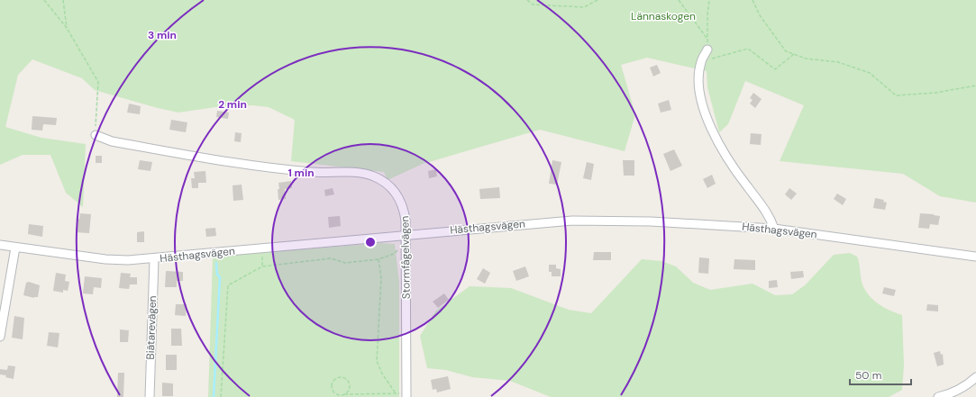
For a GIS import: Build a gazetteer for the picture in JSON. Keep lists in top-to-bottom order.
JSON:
{
  "streets": {
    "street": ["Hästhagsvägen", "Stormfågelvägen", "Biätarevägen"]
  },
  "crossings": [
    ["Hästhagsvägen", "Stormfågelvägen"],
    ["Hästhagsvägen", "Biätarevägen"]
  ],
  "parks": ["Lännaskogen"],
  "scale_bar": "50 m",
  "rings": ["3 min", "2 min", "1 min"]
}
